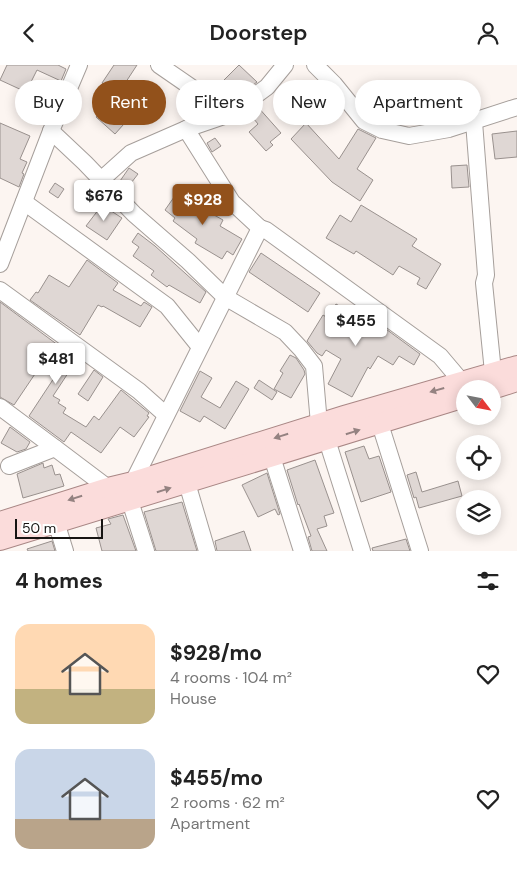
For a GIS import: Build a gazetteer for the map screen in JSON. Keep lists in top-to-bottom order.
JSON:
{
  "scale_bar": "50 m",
  "north": "bottom right",
  "page": {
    "header": "Doorstep",
    "chip": [
      "Buy",
      "Rent",
      "Filters",
      "New",
      "Apartment"
    ],
    "price": [
      "$676",
      "$928",
      "$455",
      "$481"
    ],
    "scale": "50 m",
    "heading": "4 homes",
    "list": [
      {
        "name": "$928/mo",
        "note": "4 rooms · 104 m² · House"
      },
      {
        "name": "$455/mo",
        "note": "2 rooms · 62 m² · Apartment"
      }
    ]
  }
}
